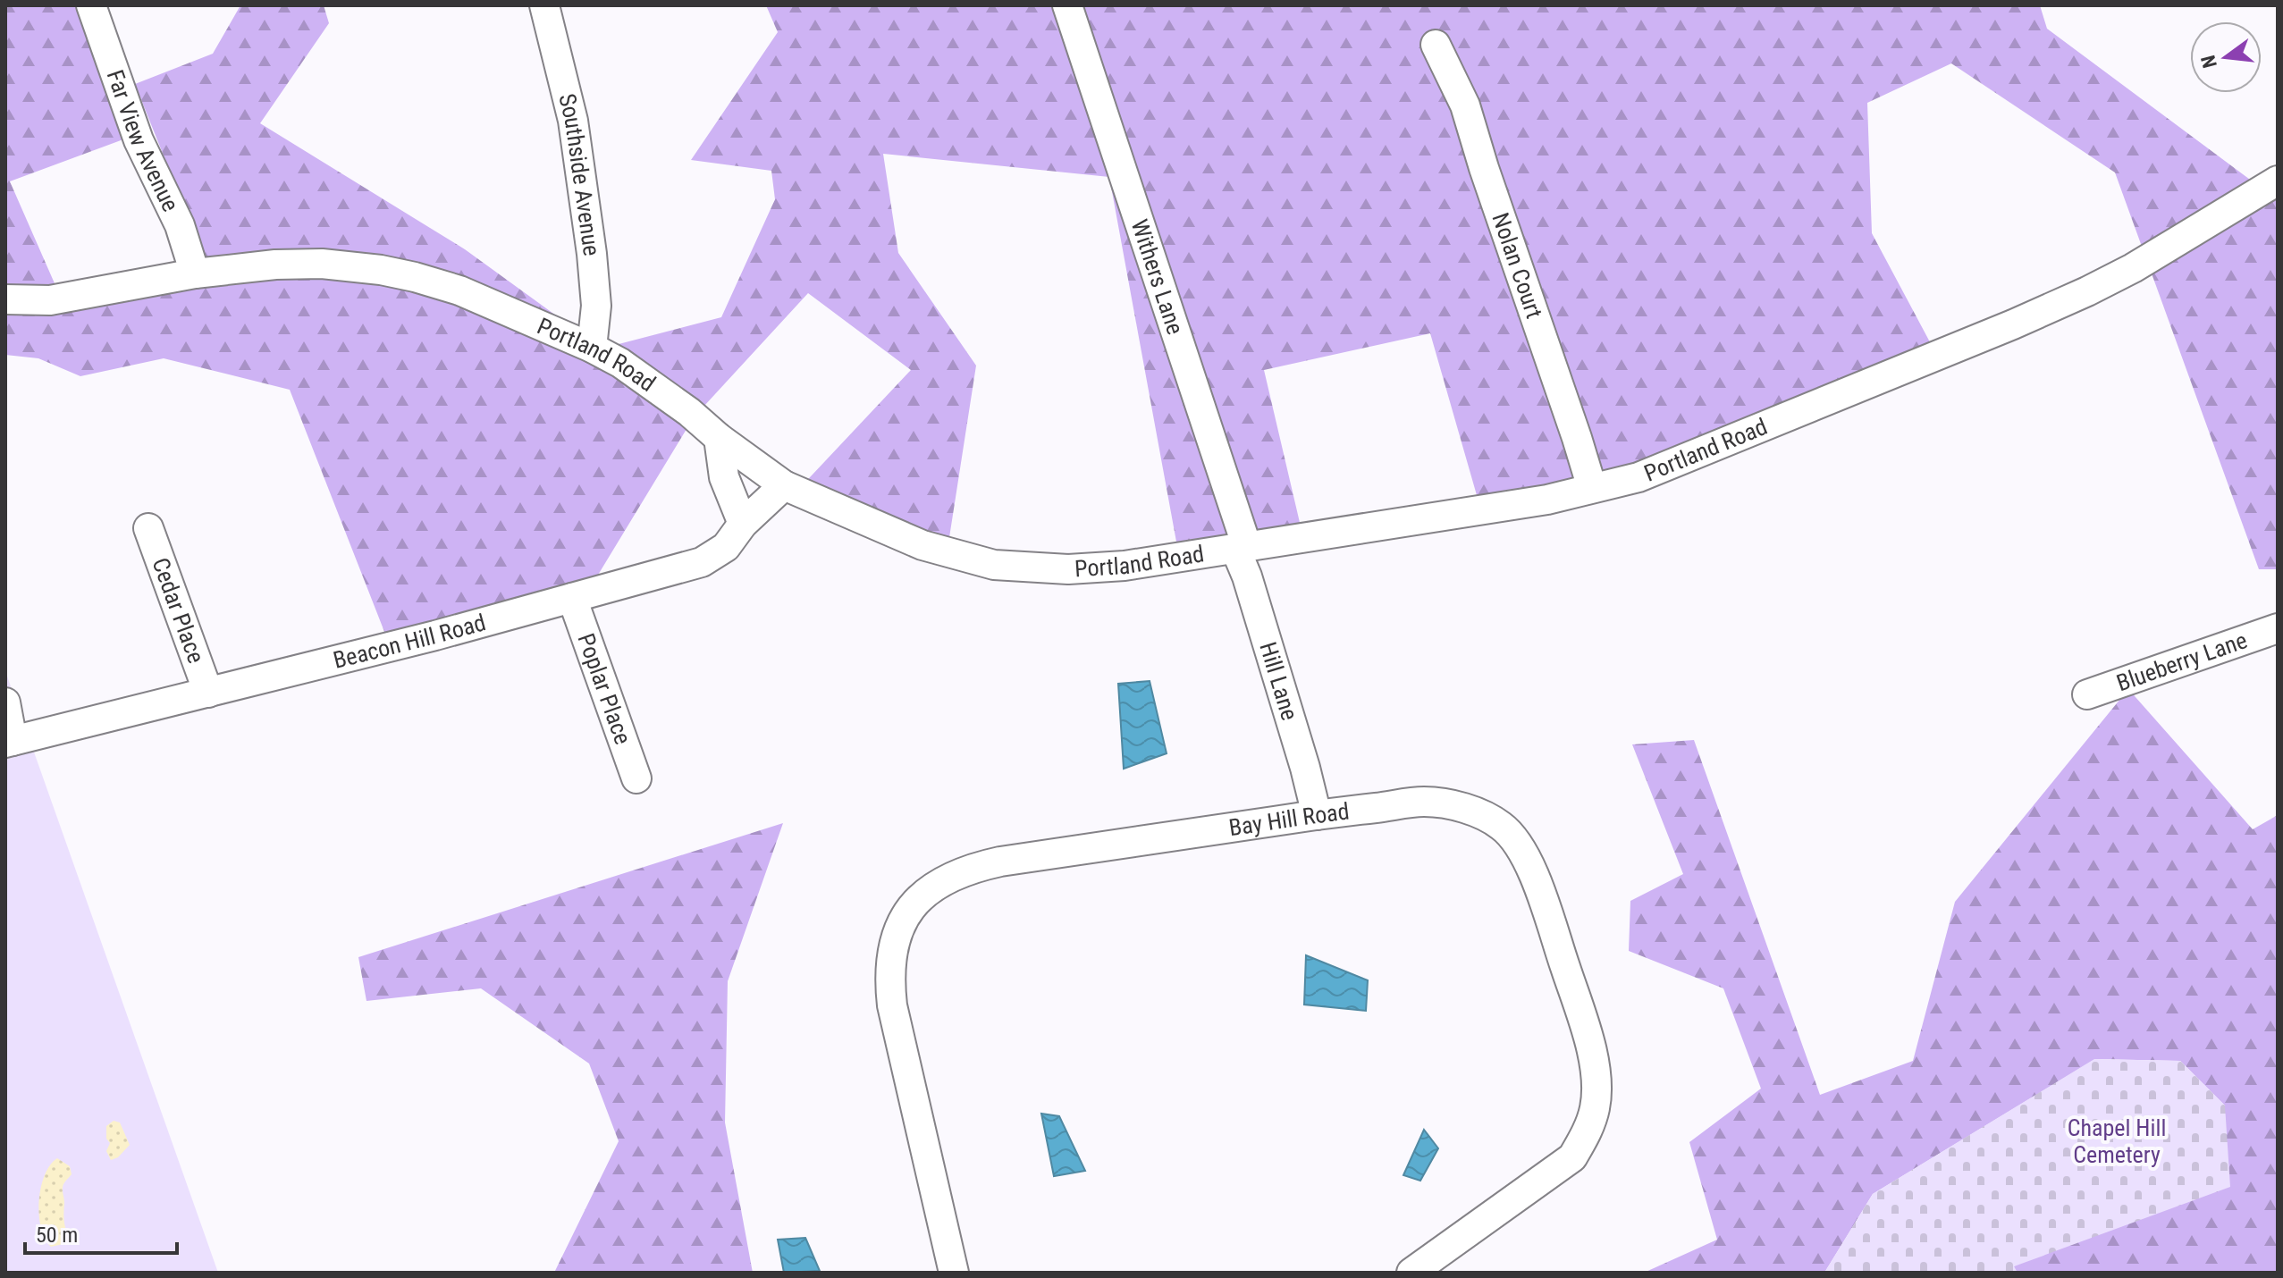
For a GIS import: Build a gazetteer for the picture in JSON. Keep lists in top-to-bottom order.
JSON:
{
  "streets": {
    "street": [
      "Far View Avenue",
      "Southside Avenue",
      "Nolan Court",
      "Withers Lane",
      "Portland Road",
      "Cedar Place",
      "Beacon Hill Road",
      "Blueberry Lane",
      "Hill Lane",
      "Poplar Place",
      "Bay Hill Road"
    ]
  },
  "crossings": [
    ["Far View Avenue", "Portland Road"],
    ["Southside Avenue", "Portland Road"],
    ["Nolan Court", "Portland Road"],
    ["Withers Lane", "Portland Road"],
    ["Withers Lane", "Hill Lane"],
    ["Portland Road", "Beacon Hill Road"],
    ["Portland Road", "Hill Lane"],
    ["Cedar Place", "Beacon Hill Road"],
    ["Beacon Hill Road", "Poplar Place"],
    ["Hill Lane", "Bay Hill Road"]
  ],
  "parks": ["Chapel Hill Cemetery"],
  "scale_bar": "50 m",
  "north": "left"
}
